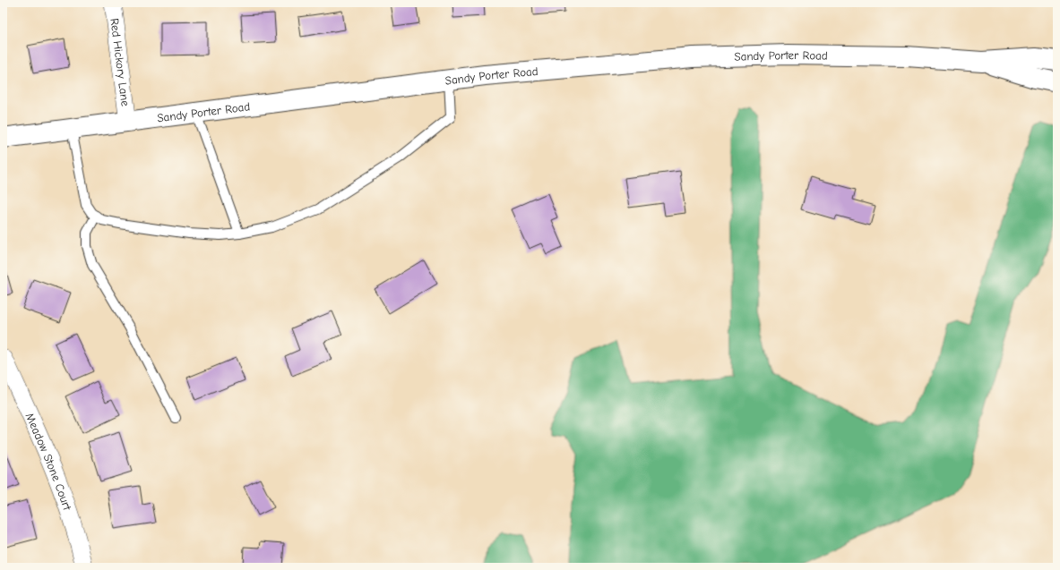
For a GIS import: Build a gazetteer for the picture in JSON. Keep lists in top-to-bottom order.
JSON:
{
  "streets": {
    "street": ["Sandy Porter Road", "Red Hickory Lane", "Meadow Stone Court"]
  },
  "crossings": [
    ["Sandy Porter Road", "Red Hickory Lane"]
  ]
}
